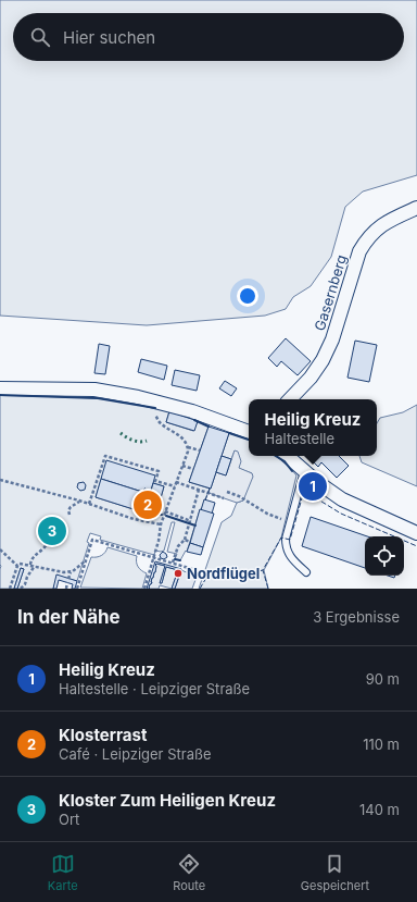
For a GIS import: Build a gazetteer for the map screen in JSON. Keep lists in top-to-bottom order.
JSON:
{
  "streets": {
    "street": ["Gasernberg"]
  },
  "places": ["Nordflügel"],
  "page": {
    "search": "Hier suchen",
    "popup": ["Heilig Kreuz", "Haltestelle"],
    "pins": ["1", "2", "3"],
    "heading": ["In der Nähe", "3 Ergebnisse"],
    "list": [
      {
        "mark": "1",
        "name": "Heilig Kreuz",
        "note": "Haltestelle · Leipziger Straße",
        "value": "90 m"
      },
      {
        "mark": "2",
        "name": "Klosterrast",
        "note": "Café · Leipziger Straße",
        "value": "110 m"
      },
      {
        "mark": "3",
        "name": "Kloster Zum Heiligen Kreuz",
        "note": "Ort",
        "value": "140 m"
      }
    ],
    "nav": ["Karte", "Route", "Gespeichert"]
  }
}
